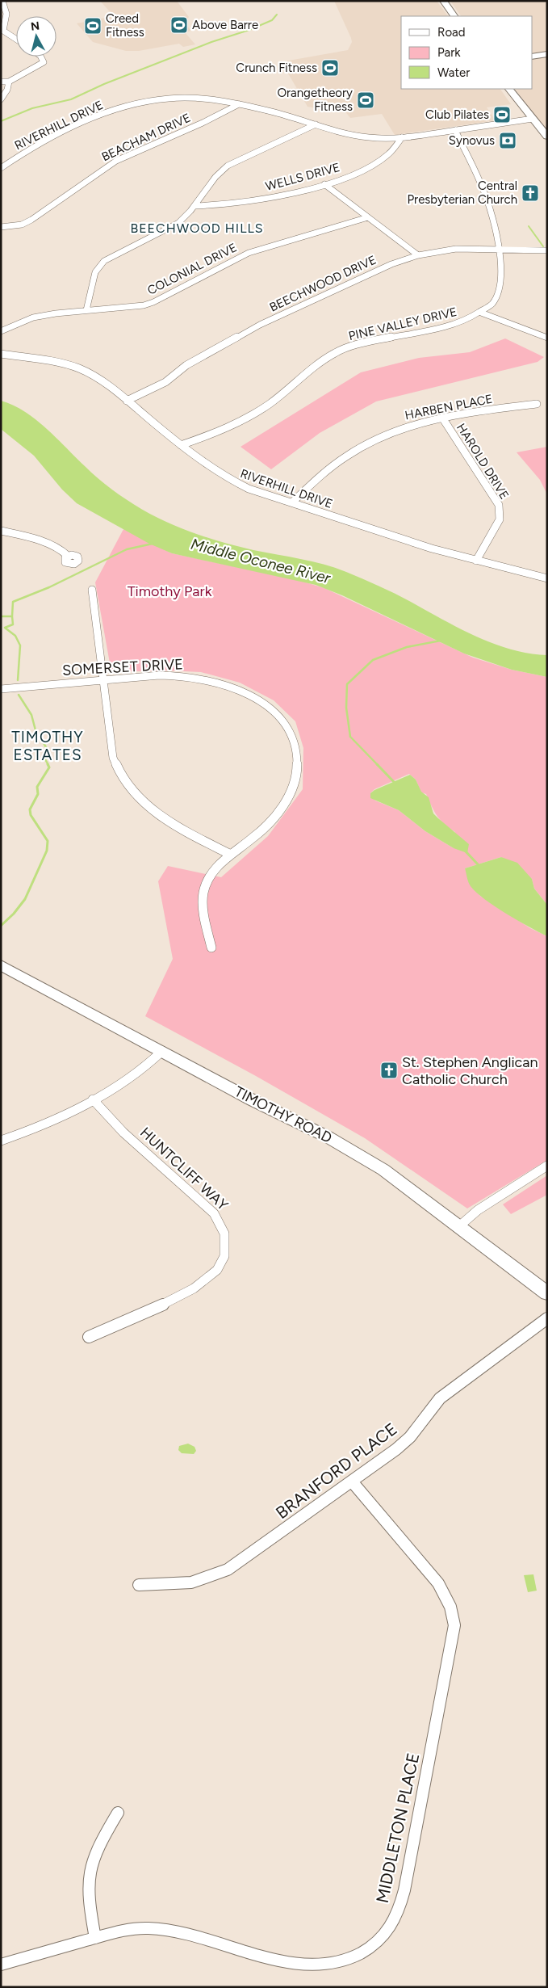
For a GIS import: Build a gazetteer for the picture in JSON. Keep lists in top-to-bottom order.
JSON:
{
  "streets": {
    "main road": ["TIMOTHY ROAD"],
    "street": [
      "RIVERHILL DRIVE",
      "BEACHAM DRIVE",
      "WELLS DRIVE",
      "COLONIAL DRIVE",
      "BEECHWOOD DRIVE",
      "PINE VALLEY DRIVE",
      "HARBEN PLACE",
      "HAROLD DRIVE",
      "SOMERSET DRIVE",
      "HUNTCLIFF WAY",
      "BRANFORD PLACE",
      "MIDDLETON PLACE"
    ]
  },
  "crossings": [
    ["RIVERHILL DRIVE", "BEACHAM DRIVE"],
    ["RIVERHILL DRIVE", "WELLS DRIVE"],
    ["RIVERHILL DRIVE", "BEECHWOOD DRIVE"],
    ["RIVERHILL DRIVE", "PINE VALLEY DRIVE"],
    ["RIVERHILL DRIVE", "HARBEN PLACE"],
    ["RIVERHILL DRIVE", "HAROLD DRIVE"],
    ["BEECHWOOD DRIVE", "PINE VALLEY DRIVE"],
    ["HARBEN PLACE", "HAROLD DRIVE"],
    ["BRANFORD PLACE", "MIDDLETON PLACE"]
  ],
  "districts": ["BEECHWOOD HILLS", "TIMOTHY ESTATES"],
  "water": ["Middle Oconee River"],
  "parks": ["Timothy Park"],
  "places": {
    "sports": [
      "Above Barre",
      "Creed Fitness",
      "Crunch Fitness",
      "Orangetheory Fitness",
      "Club Pilates"
    ],
    "bank": ["Synovus"],
    "church": ["Central Presbyterian Church", "St. Stephen Anglican Catholic Church"]
  },
  "legend": ["Road", "Park", "Water"],
  "north": "top"
}
